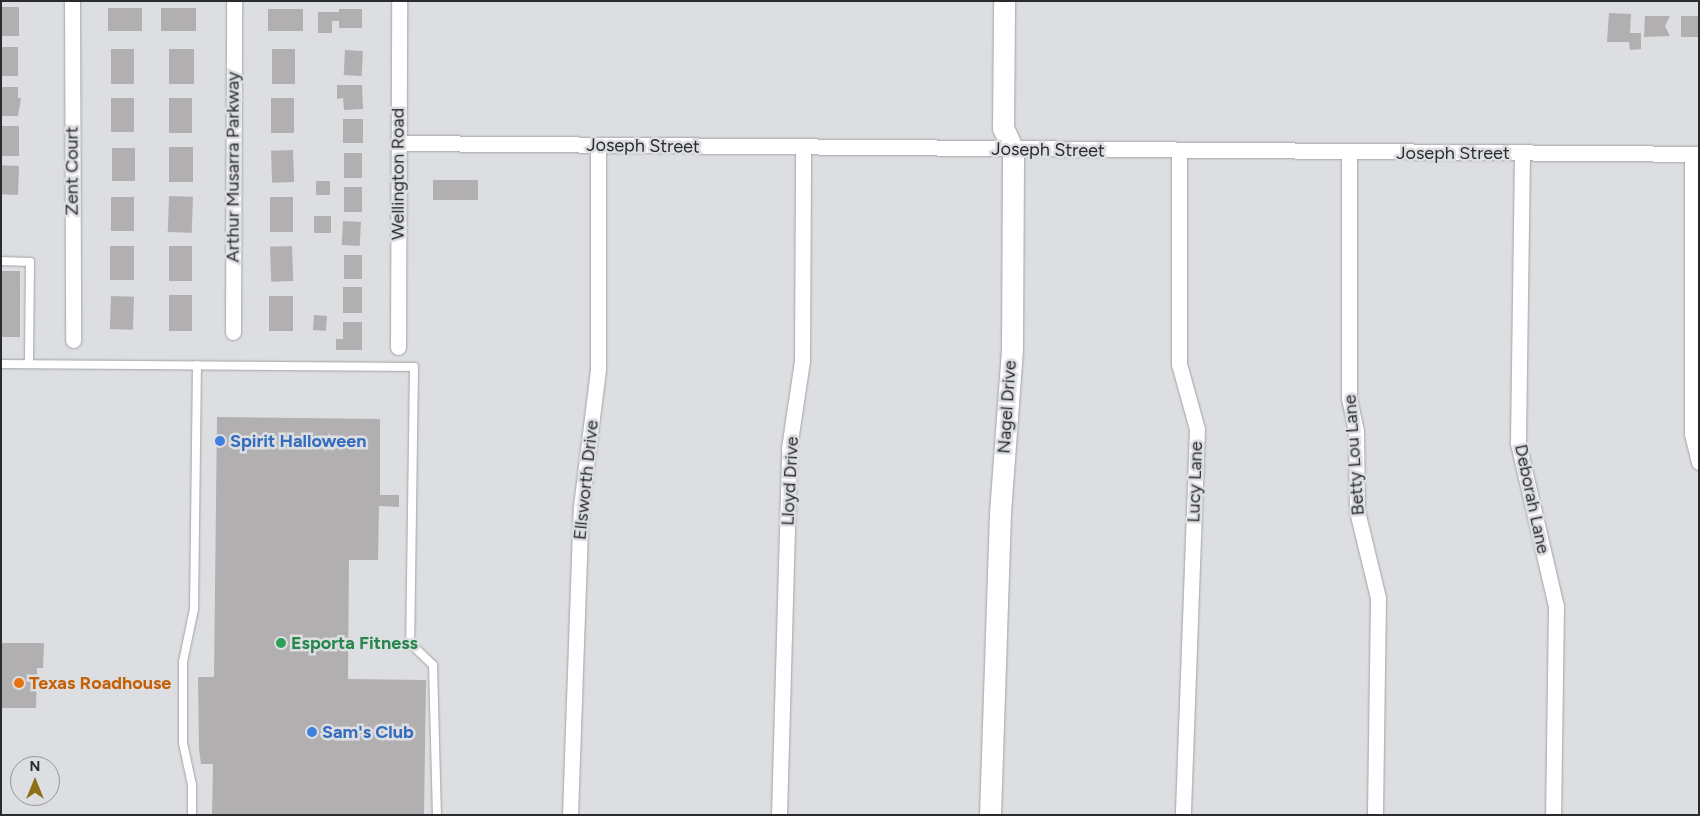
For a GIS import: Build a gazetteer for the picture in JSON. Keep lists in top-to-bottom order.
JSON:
{
  "streets": {
    "street": [
      "Joseph Street",
      "Arthur Musarra Parkway",
      "Zent Court",
      "Wellington Road",
      "Nagel Drive",
      "Betty Lou Lane",
      "Ellsworth Drive",
      "Lloyd Drive",
      "Lucy Lane",
      "Deborah Lane"
    ]
  },
  "crossings": [
    ["Joseph Street", "Wellington Road"],
    ["Joseph Street", "Nagel Drive"],
    ["Joseph Street", "Betty Lou Lane"],
    ["Joseph Street", "Ellsworth Drive"],
    ["Joseph Street", "Lloyd Drive"],
    ["Joseph Street", "Lucy Lane"],
    ["Joseph Street", "Deborah Lane"]
  ],
  "places": [
    "Spirit Halloween",
    "Esporta Fitness",
    "Texas Roadhouse",
    "Sam's Club"
  ],
  "north": "top"
}
